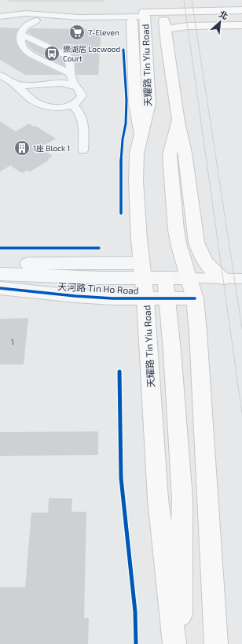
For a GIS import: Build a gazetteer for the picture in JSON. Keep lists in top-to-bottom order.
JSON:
{
  "streets": {
    "main road": ["天耀路 Tin Yiu Road"],
    "street": ["天河路 Tin Ho Road"]
  },
  "crossings": [
    ["天耀路 Tin Yiu Road", "天河路 Tin Ho Road"]
  ],
  "places": {
    "supermarket": ["7-Eleven"],
    "bus stop": ["樂湖居 Locwood Court"],
    "building": ["1座 Block 1"]
  },
  "house_numbers": ["1"],
  "north": "top right"
}
